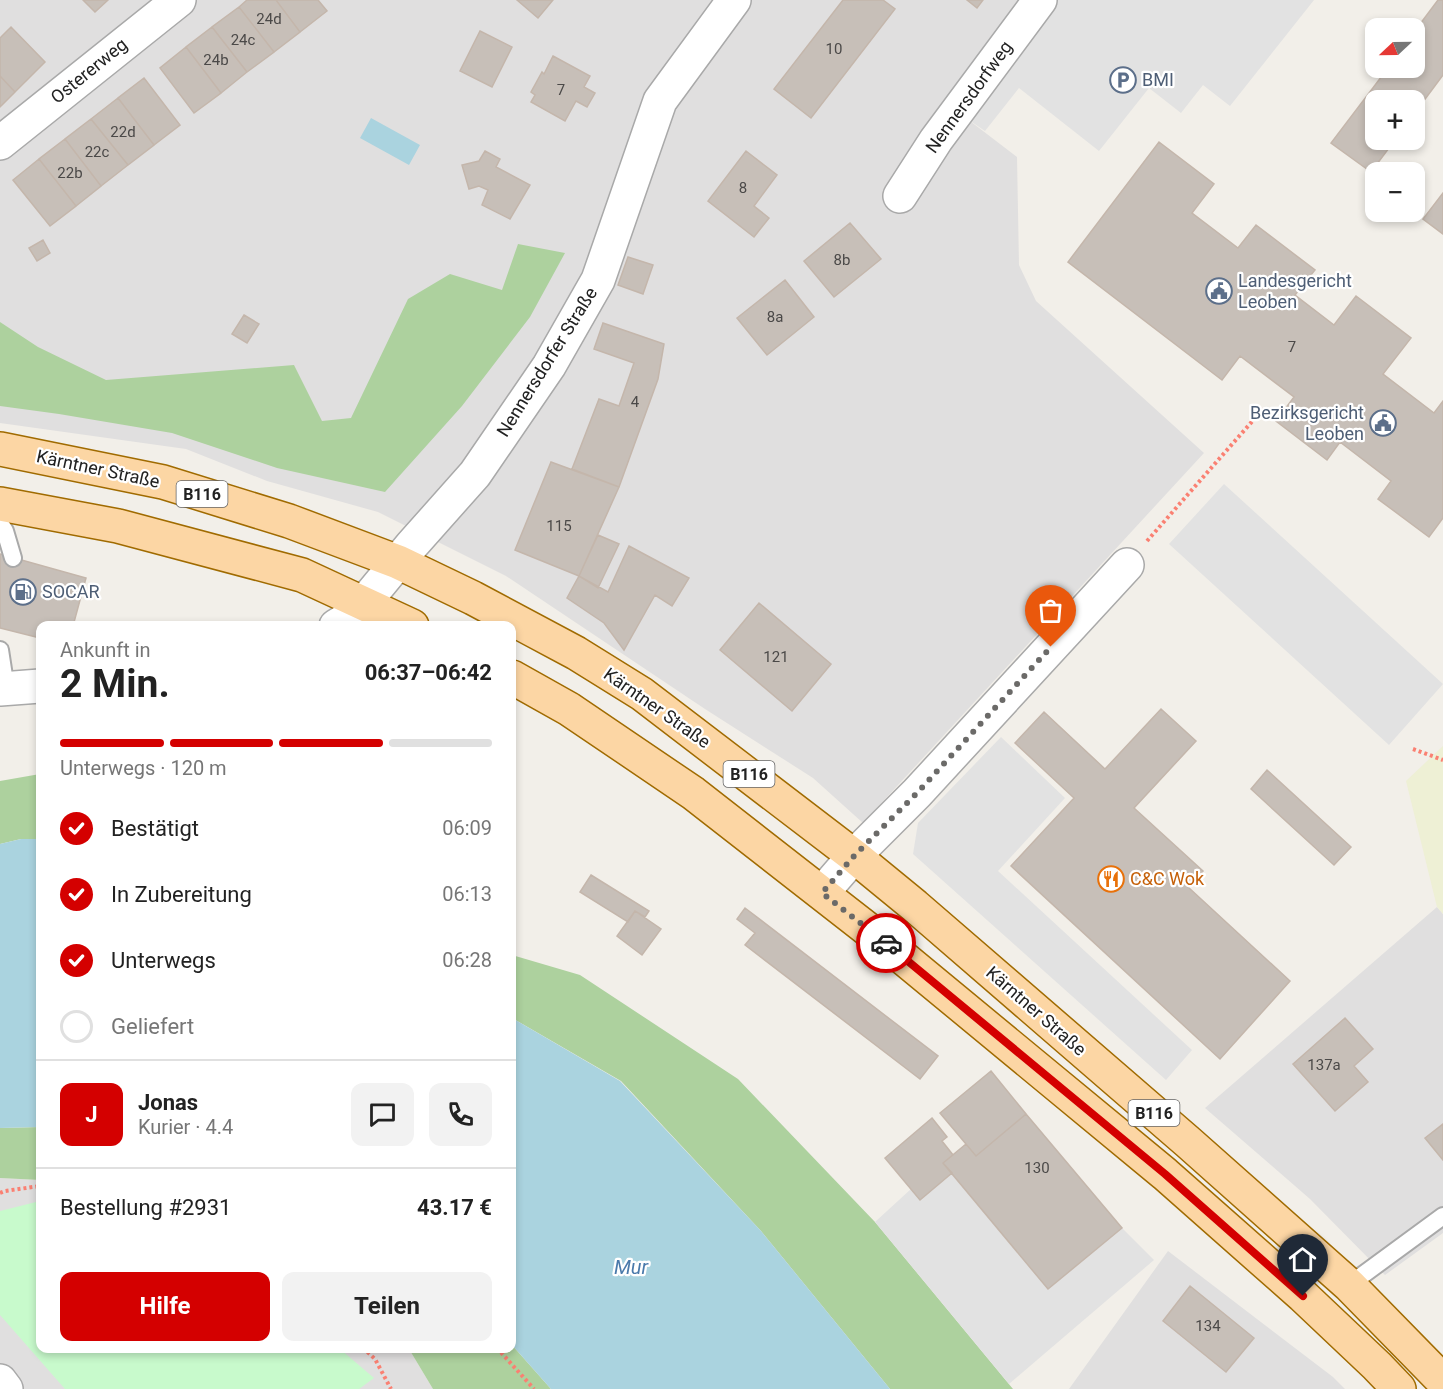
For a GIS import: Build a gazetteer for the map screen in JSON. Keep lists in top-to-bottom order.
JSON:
{
  "streets": {
    "main road": ["Kärntner Straße", "B116"],
    "street": ["Ostererweg", "Nennersdorfweg", "Nennersdorfer Straße"]
  },
  "crossings": [
    ["Nennersdorfer Straße", "Kärntner Straße"]
  ],
  "water": ["Mur"],
  "places": {
    "parking": ["BMI"],
    "public building": ["Landesgericht Leoben", "Bezirksgericht Leoben"],
    "fuel station": ["SOCAR"],
    "restaurant": ["C&C Wok"]
  },
  "house_numbers": [
    "24d",
    "24c",
    "10",
    "24b",
    "7",
    "22d",
    "22c",
    "22b",
    "8",
    "8b",
    "8a",
    "7",
    "4",
    "115",
    "121",
    "137a",
    "130",
    "134"
  ],
  "north": "left",
  "page": {
    "map_buttons": ["+", "−"],
    "heading": ["2 Min.", "Ankunft in", "06:37–06:42"],
    "panel": [
      "Jonas",
      "Kurier · 4.4",
      "Bestellung #2931",
      "43.17 €"
    ],
    "bar": "Unterwegs · 120 m",
    "list": [
      ["Bestätigt", "06:09"],
      ["In Zubereitung", "06:13"],
      ["Unterwegs", "06:28"],
      "Geliefert"
    ],
    "round": "J",
    "buttons": ["Hilfe", "Teilen"]
  }
}
